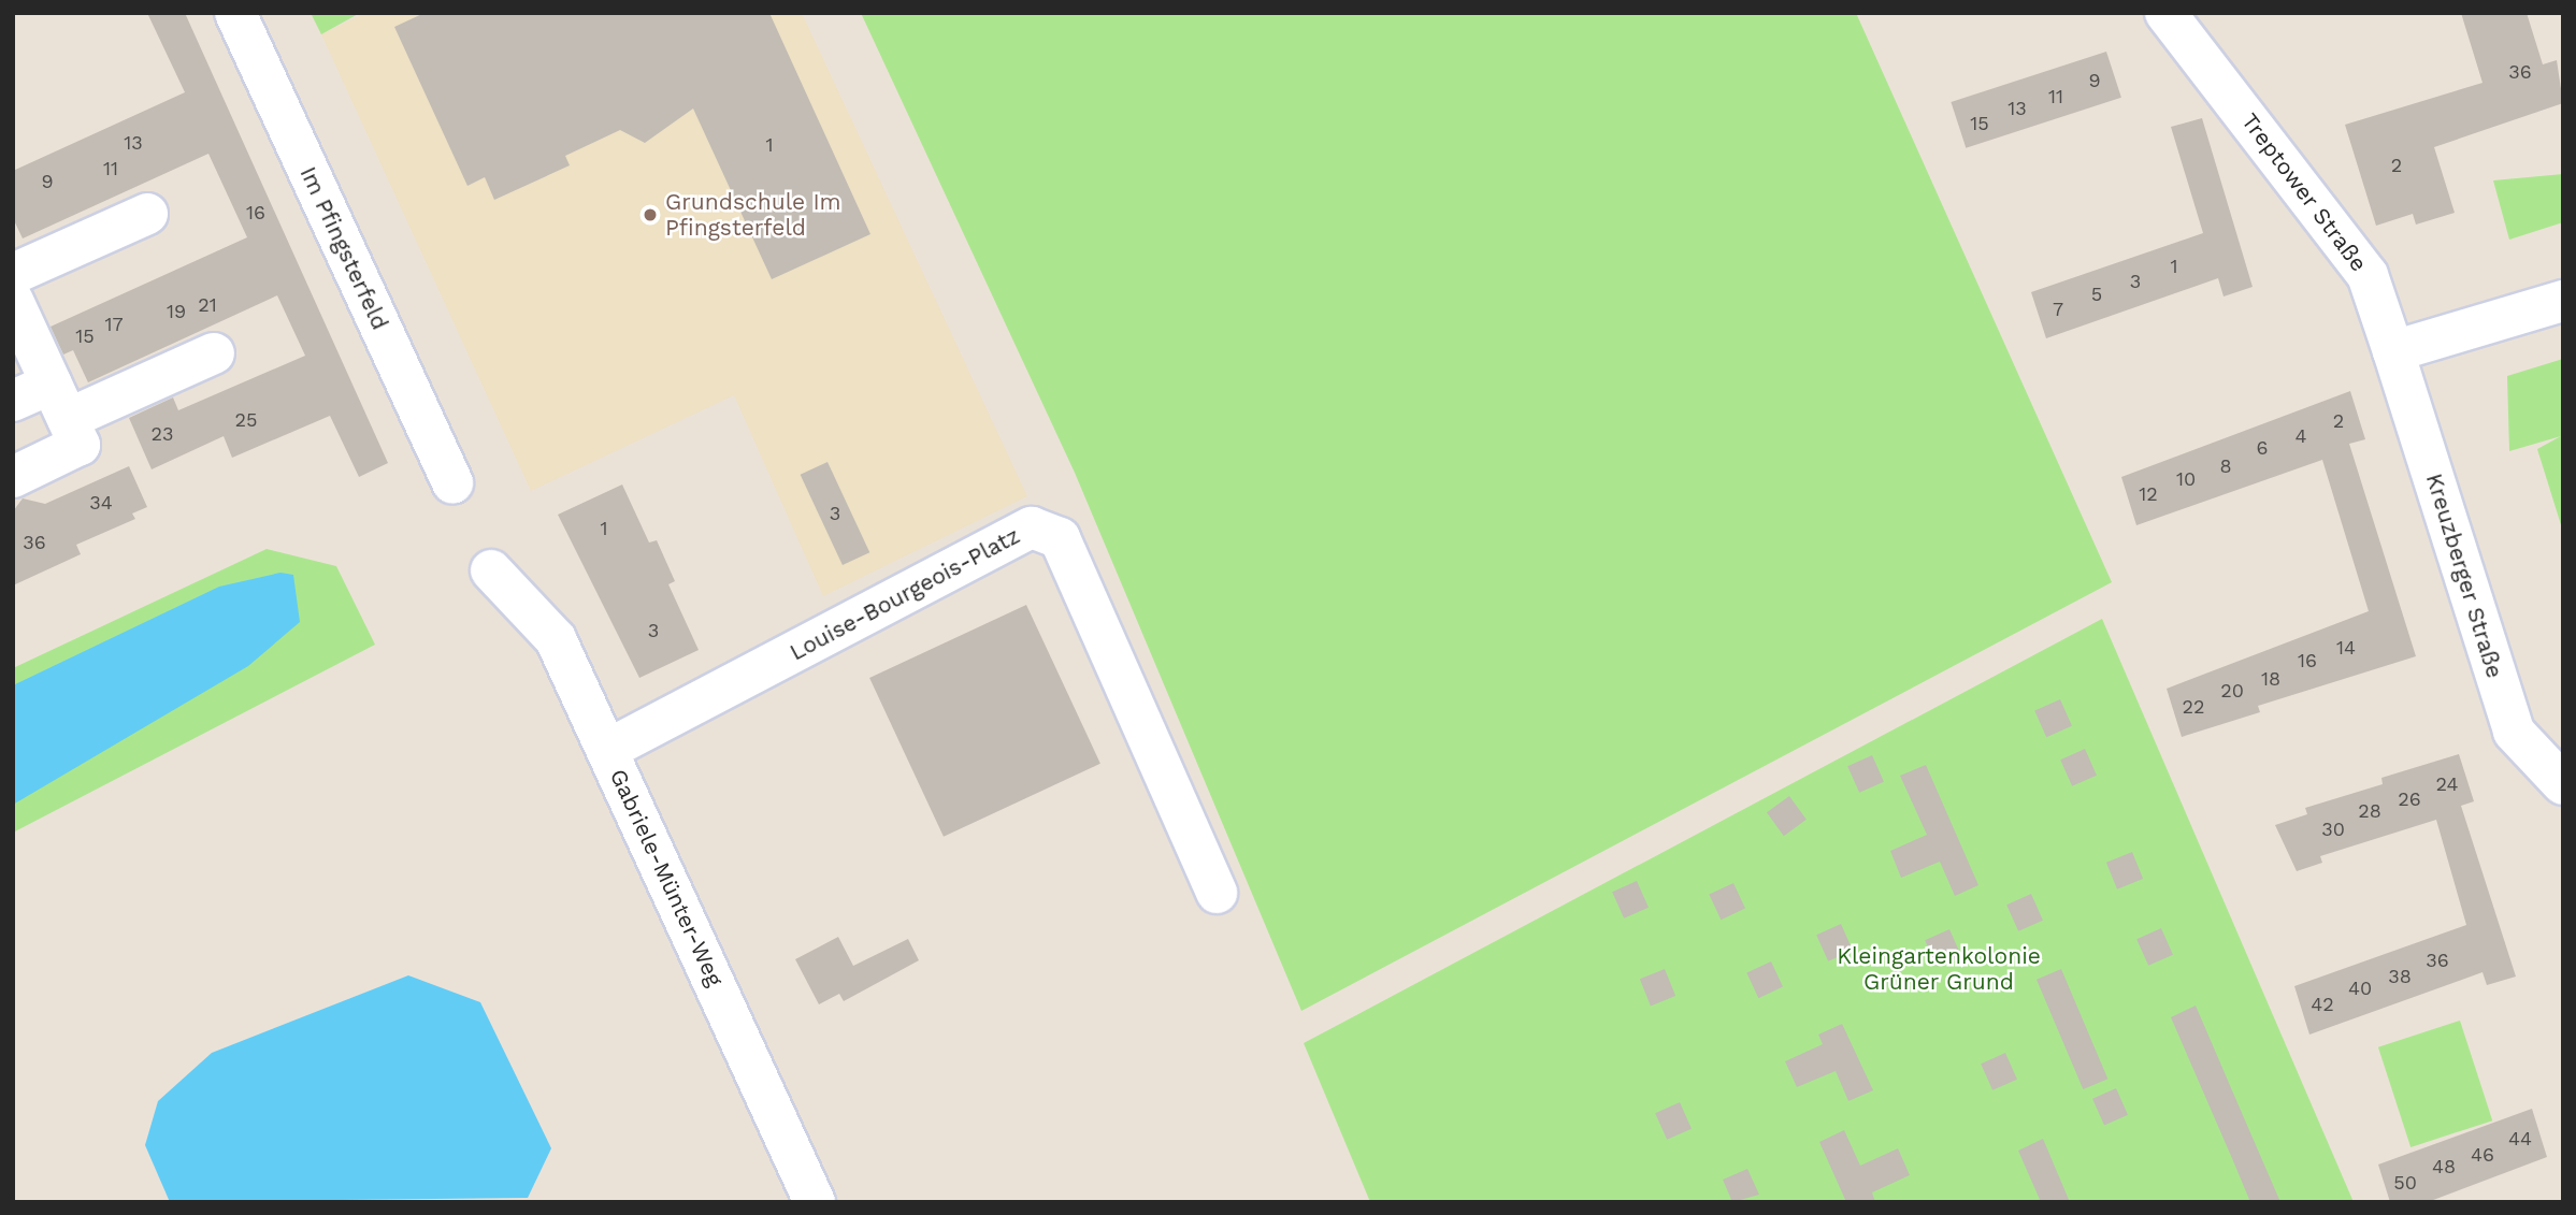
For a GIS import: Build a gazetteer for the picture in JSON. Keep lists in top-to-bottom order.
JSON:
{
  "streets": {
    "street": [
      "Treptower Straße",
      "Im Pfingsterfeld",
      "Kreuzberger Straße",
      "Louise-Bourgeois-Platz",
      "Gabriele-Münter-Weg"
    ]
  },
  "crossings": [
    ["Treptower Straße", "Kreuzberger Straße"],
    ["Louise-Bourgeois-Platz", "Gabriele-Münter-Weg"]
  ],
  "parks": ["Kleingartenkolonie Grüner Grund"],
  "places": ["Grundschule Im Pfingsterfeld"],
  "house_numbers": [
    "36",
    "9",
    "11",
    "13",
    "15",
    "13",
    "1",
    "2",
    "11",
    "9",
    "16",
    "1",
    "3",
    "5",
    "21",
    "7",
    "19",
    "17",
    "15",
    "25",
    "2",
    "23",
    "4",
    "6",
    "8",
    "10",
    "12",
    "34",
    "3",
    "1",
    "36",
    "3",
    "14",
    "16",
    "18",
    "20",
    "22",
    "24",
    "26",
    "28",
    "30",
    "36",
    "38",
    "40",
    "42",
    "44",
    "46",
    "48",
    "50"
  ]
}
